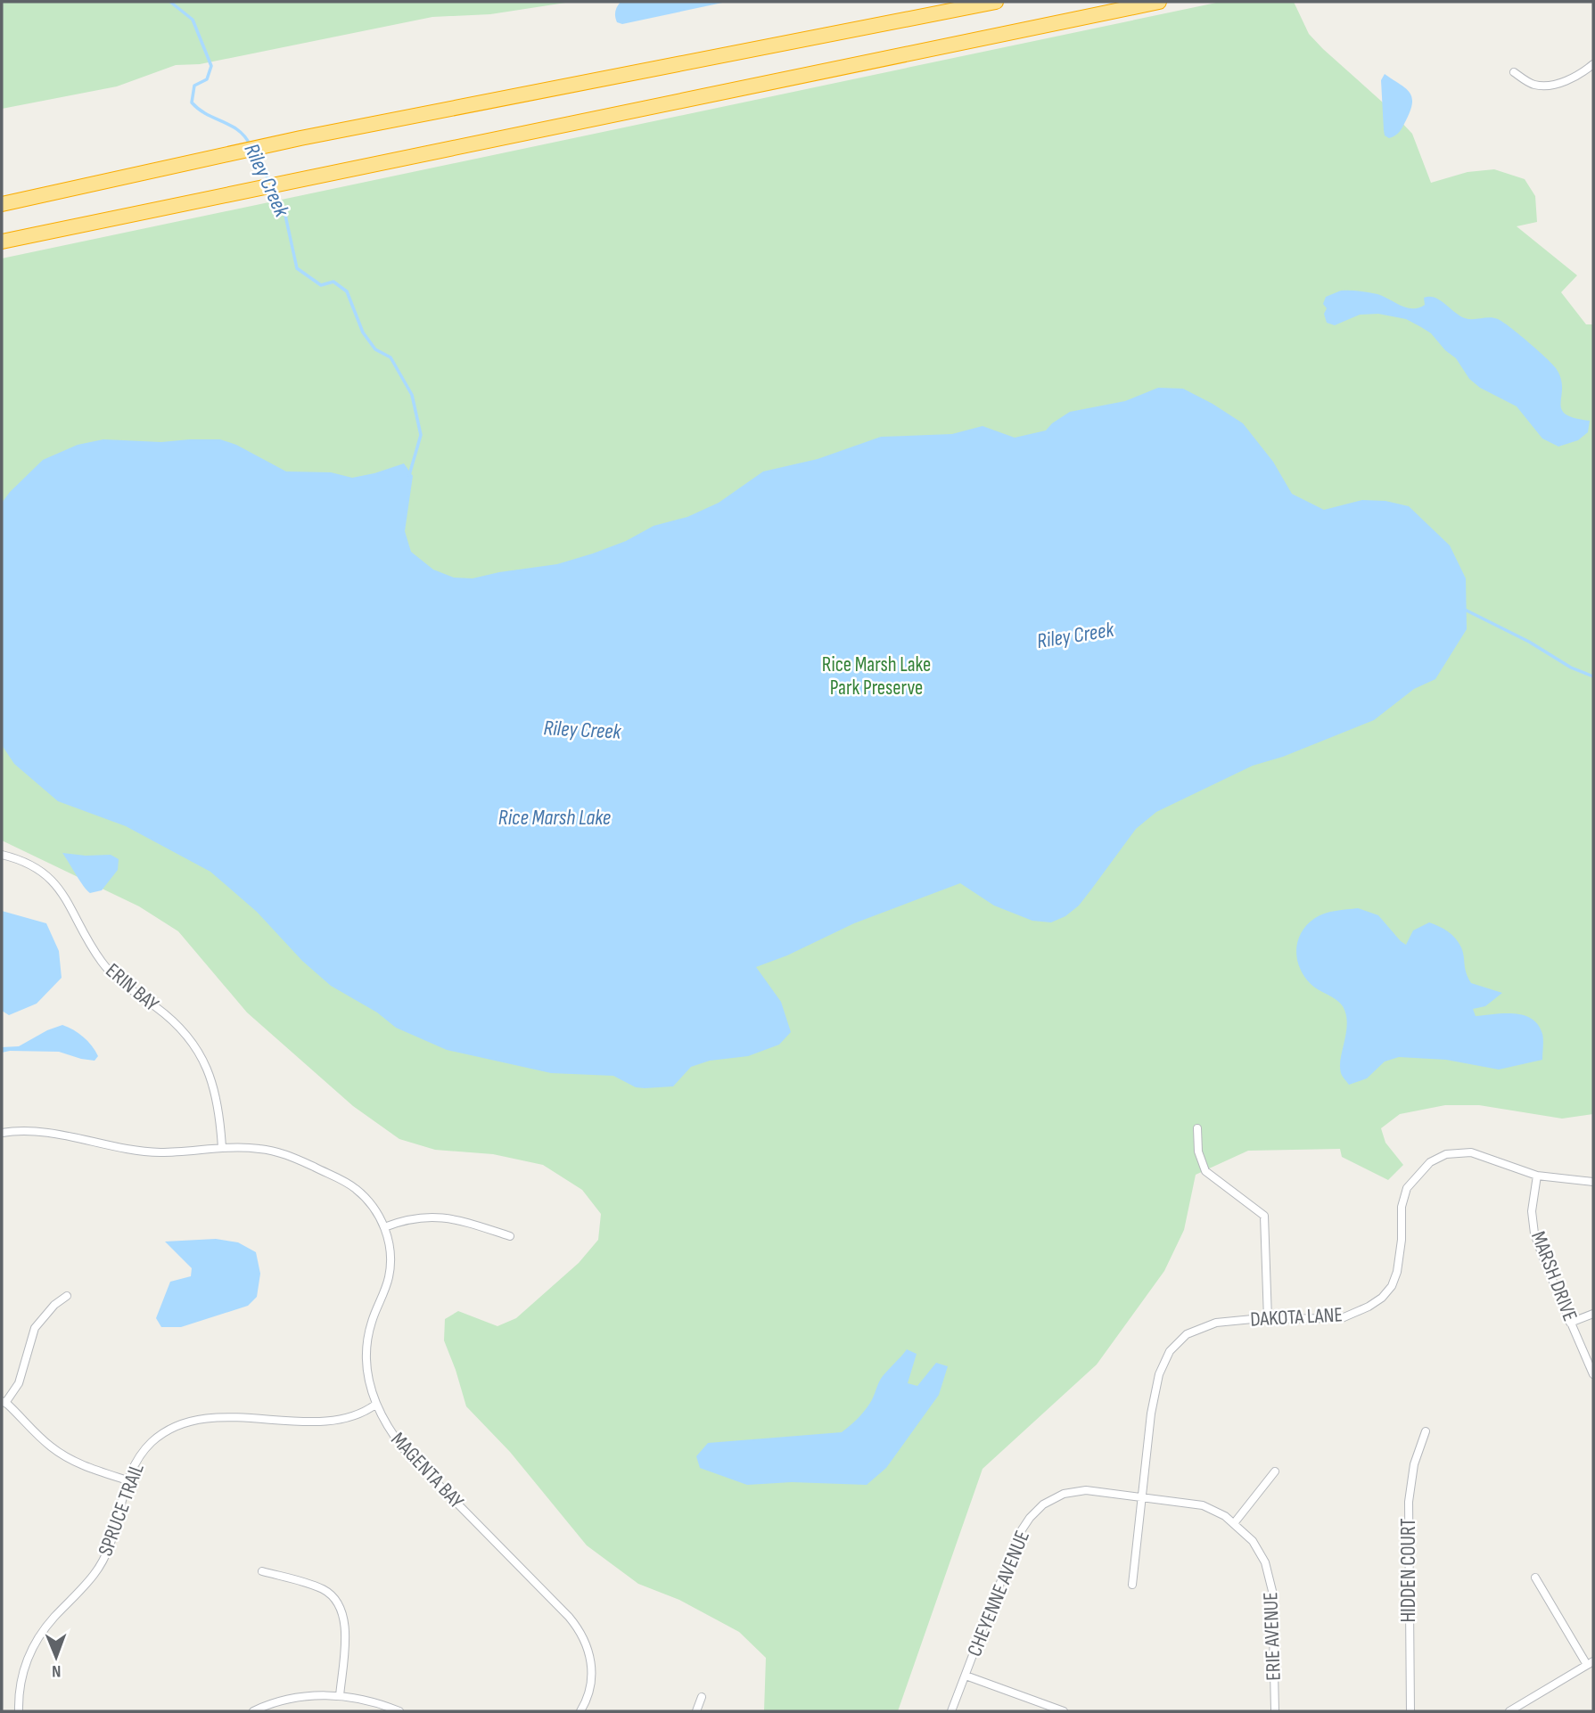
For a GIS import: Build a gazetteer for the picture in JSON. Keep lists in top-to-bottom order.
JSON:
{
  "streets": {
    "street": [
      "ERIN BAY",
      "MARSH DRIVE",
      "DAKOTA LANE",
      "MAGENTA BAY",
      "SPRUCE TRAIL",
      "HIDDEN COURT",
      "CHEYENNE AVENUE",
      "ERIE AVENUE"
    ]
  },
  "crossings": [
    ["ERIN BAY", "MAGENTA BAY"],
    ["MARSH DRIVE", "DAKOTA LANE"],
    ["DAKOTA LANE", "CHEYENNE AVENUE"],
    ["DAKOTA LANE", "ERIE AVENUE"],
    ["MAGENTA BAY", "SPRUCE TRAIL"],
    ["CHEYENNE AVENUE", "ERIE AVENUE"]
  ],
  "water": ["Riley Creek", "Rice Marsh Lake"],
  "parks": ["Rice Marsh Lake Park Preserve"],
  "north": "bottom"
}
